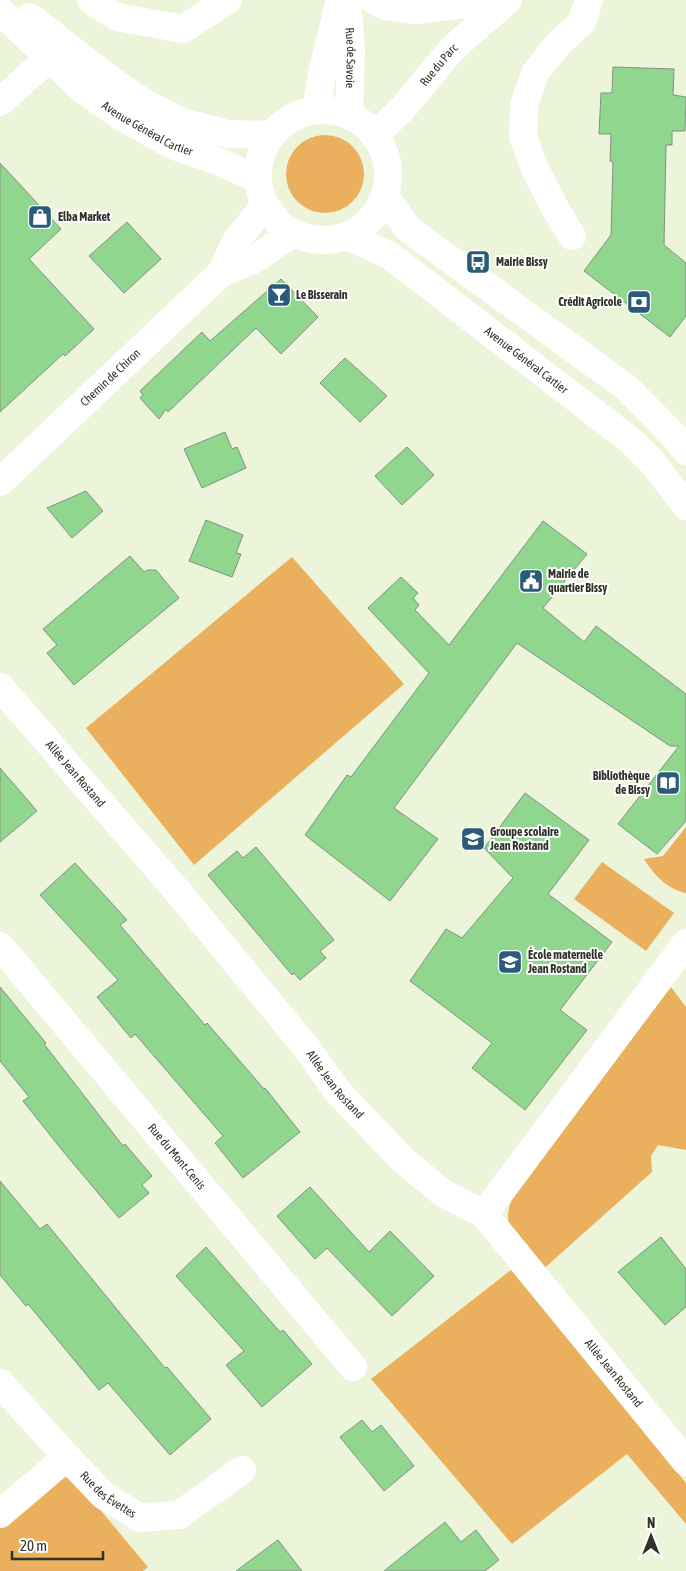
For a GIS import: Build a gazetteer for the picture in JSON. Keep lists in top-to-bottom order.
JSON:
{
  "streets": {
    "street": [
      "Rue de Savoie",
      "Rue du Parc",
      "Avenue Général Cartier",
      "Chemin de Chiron",
      "Allée Jean Rostand",
      "Rue du Mont-Cenis",
      "Rue des Évettes"
    ]
  },
  "crossings": [
    ["Rue de Savoie", "Rue du Parc"],
    ["Rue de Savoie", "Avenue Général Cartier"],
    ["Rue de Savoie", "Chemin de Chiron"],
    ["Rue du Parc", "Avenue Général Cartier"],
    ["Rue du Parc", "Chemin de Chiron"],
    ["Avenue Général Cartier", "Chemin de Chiron"]
  ],
  "places": {
    "shop": ["Elba Market"],
    "bus stop": ["Mairie Bissy"],
    "bar": ["Le Bisserain"],
    "bank": ["Crédit Agricole"],
    "public building": ["Mairie de quartier Bissy"],
    "library": ["Bibliothèque de Bissy"],
    "school or university": ["Groupe scolaire Jean Rostand", "École maternelle Jean Rostand"]
  },
  "scale_bar": "20 m",
  "north": "top"
}
